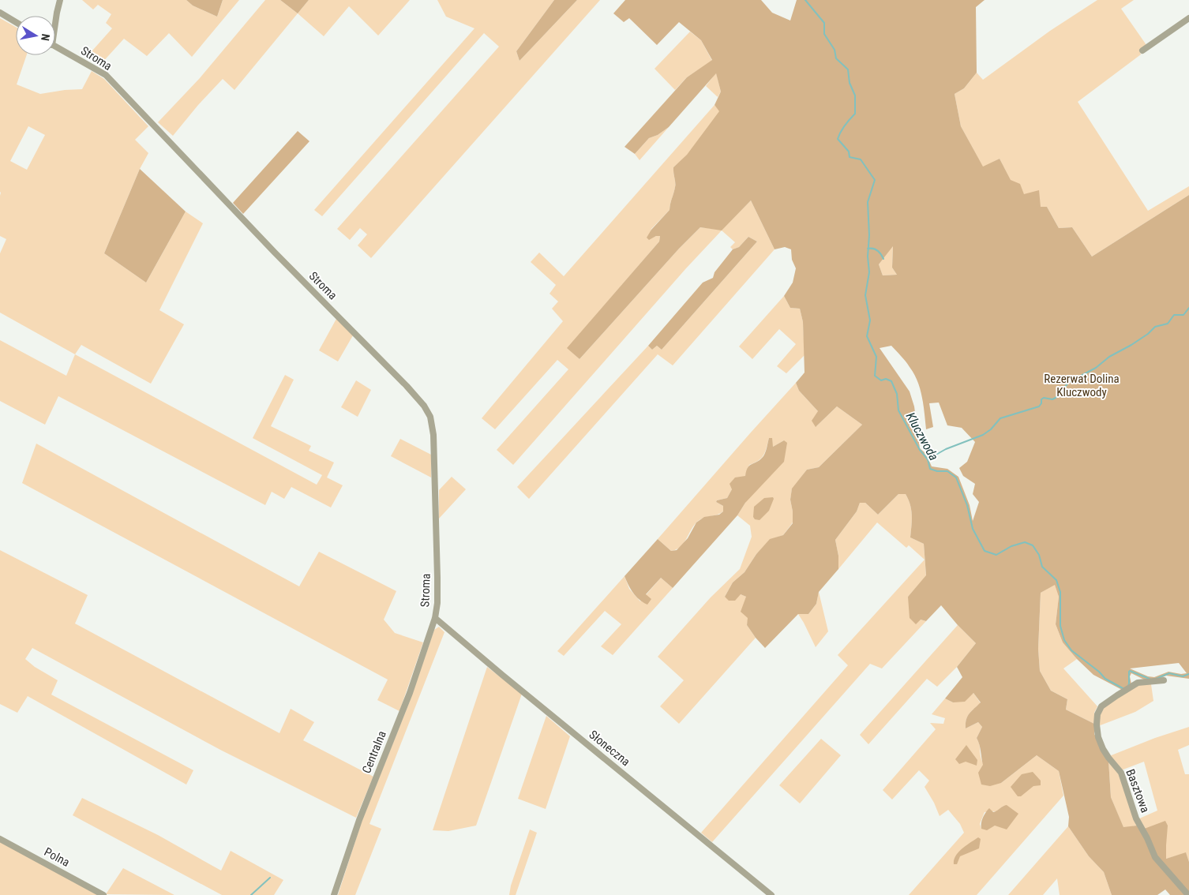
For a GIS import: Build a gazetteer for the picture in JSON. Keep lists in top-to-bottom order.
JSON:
{
  "streets": {
    "street": [
      "Stroma",
      "Słoneczna",
      "Centralna",
      "Basztowa",
      "Polna"
    ]
  },
  "crossings": [
    ["Stroma", "Słoneczna"],
    ["Stroma", "Centralna"],
    ["Słoneczna", "Centralna"]
  ],
  "water": ["Kluczwoda"],
  "parks": ["Rezerwat Dolina Kluczwody"],
  "north": "right"
}
